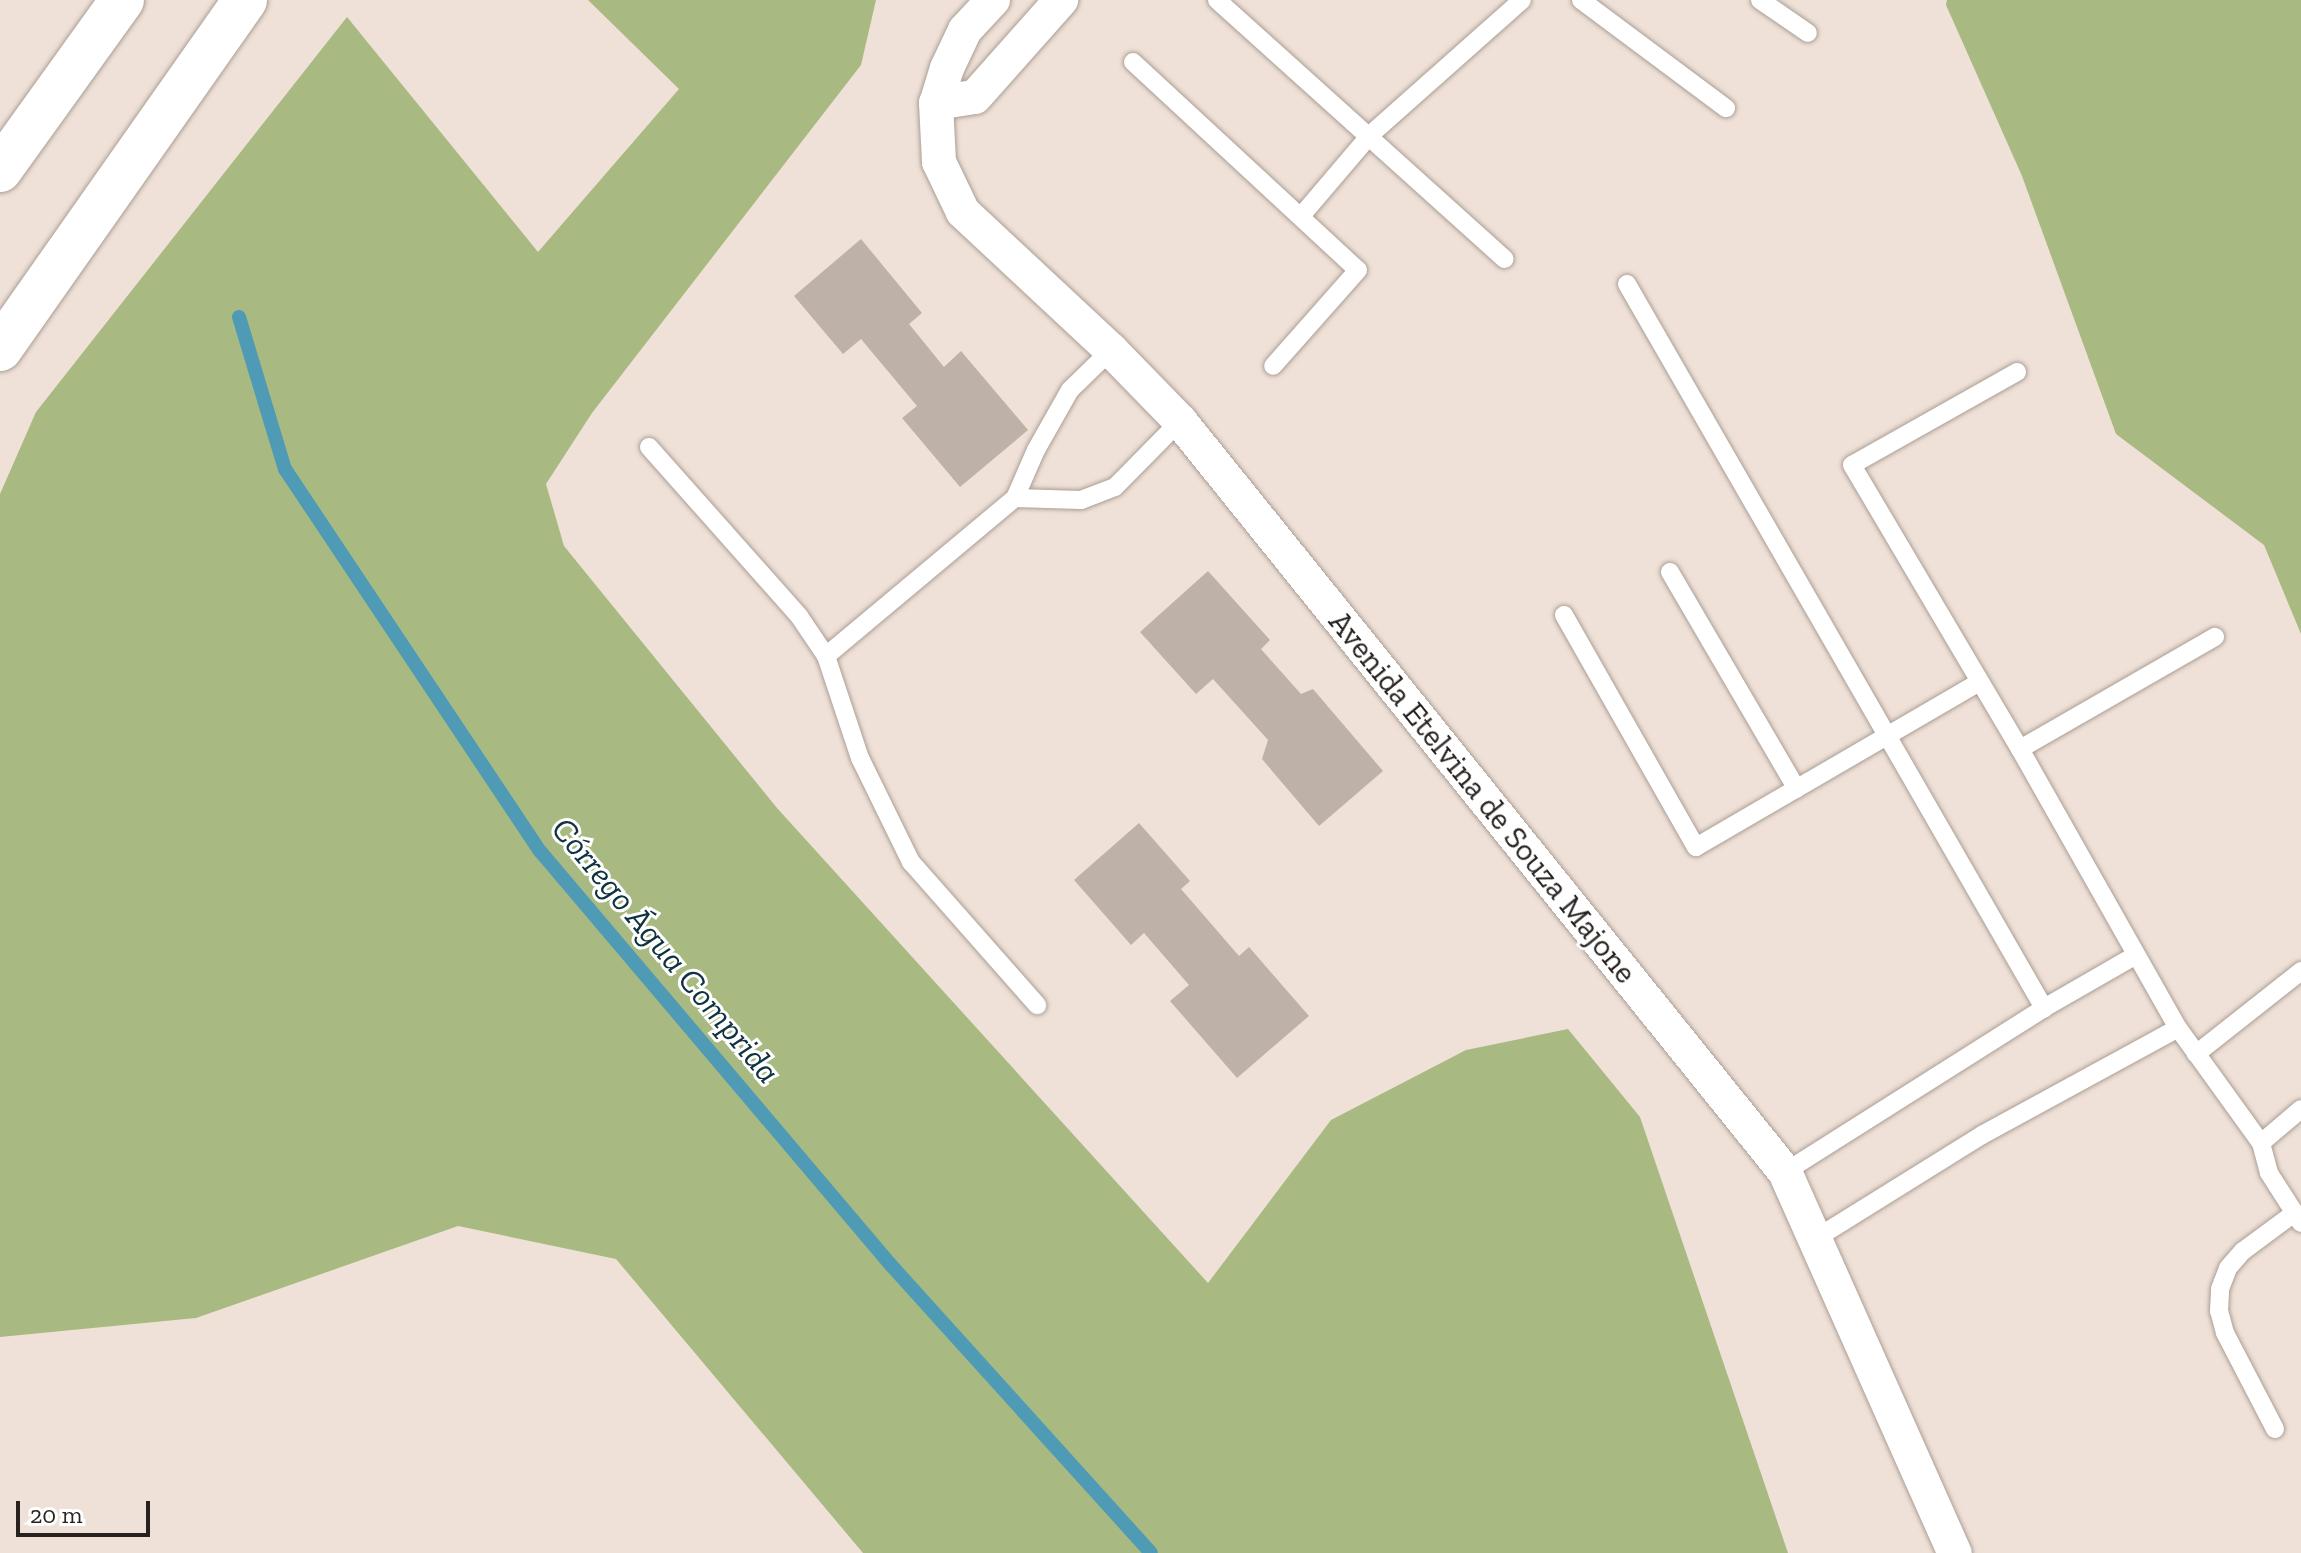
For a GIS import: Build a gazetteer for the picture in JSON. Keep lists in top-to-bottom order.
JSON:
{
  "streets": {
    "street": ["Avenida Etelvina de Souza Majone"]
  },
  "water": ["Córrego Água Comprida"],
  "scale_bar": "20 m"
}
